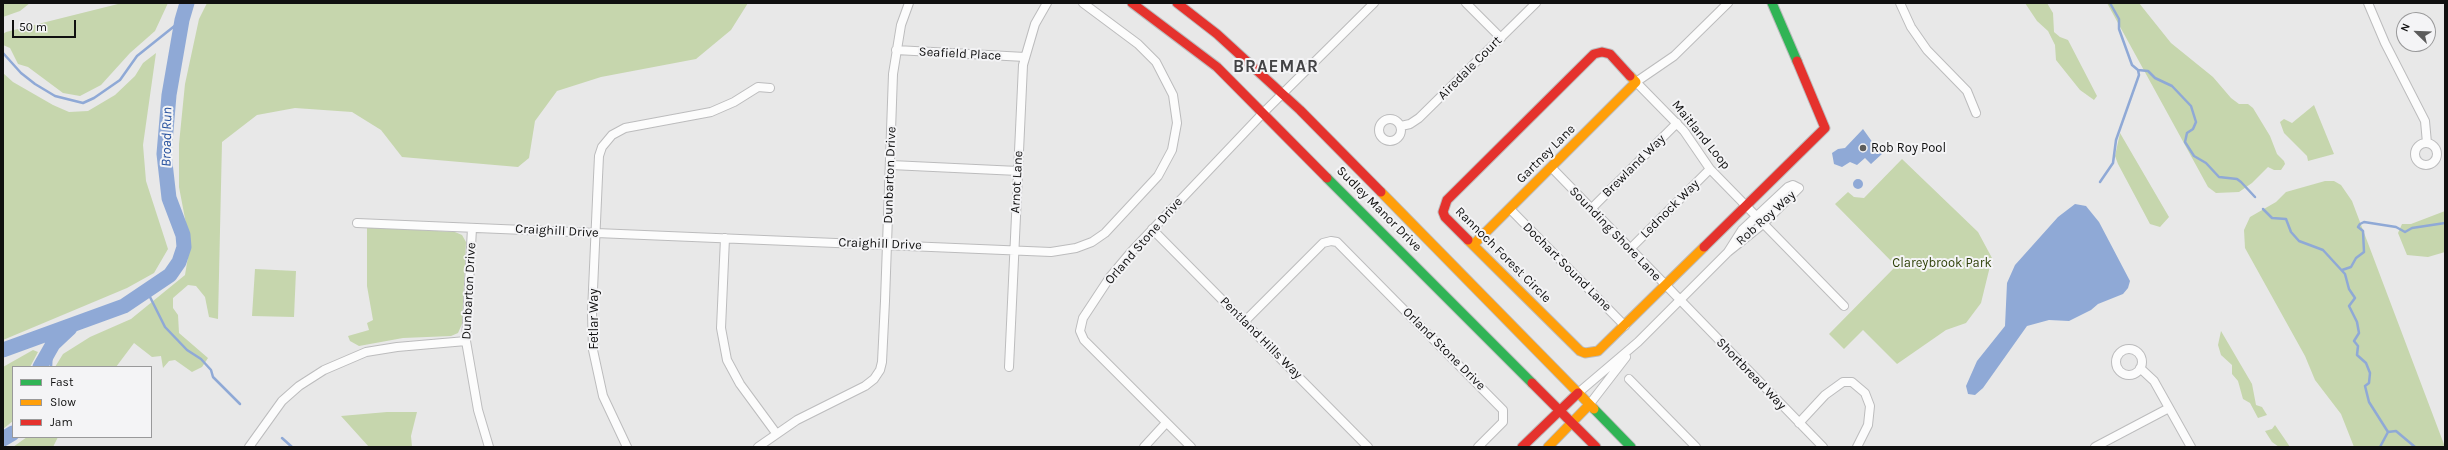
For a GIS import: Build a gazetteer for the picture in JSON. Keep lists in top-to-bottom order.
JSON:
{
  "streets": {
    "street": [
      "Seafield Place",
      "Airedale Court",
      "Maitland Loop",
      "Gartney Lane",
      "Brewland Way",
      "Dunbarton Drive",
      "Arnot Lane",
      "Sudley Manor Drive",
      "Lednock Way",
      "Rob Roy Way",
      "Craighill Drive",
      "Sounding Shore Lane",
      "Orland Stone Drive",
      "Rannoch Forest Circle",
      "Dochart Sound Lane",
      "Fetlar Way",
      "Pentland Hills Way",
      "Shortbread Way"
    ]
  },
  "crossings": [
    ["Seafield Place", "Dunbarton Drive"],
    ["Seafield Place", "Arnot Lane"],
    ["Maitland Loop", "Gartney Lane"],
    ["Maitland Loop", "Brewland Way"],
    ["Maitland Loop", "Lednock Way"],
    ["Maitland Loop", "Rob Roy Way"],
    ["Maitland Loop", "Rannoch Forest Circle"],
    ["Gartney Lane", "Sounding Shore Lane"],
    ["Gartney Lane", "Rannoch Forest Circle"],
    ["Gartney Lane", "Dochart Sound Lane"],
    ["Brewland Way", "Sounding Shore Lane"],
    ["Dunbarton Drive", "Craighill Drive"],
    ["Arnot Lane", "Craighill Drive"],
    ["Sudley Manor Drive", "Rob Roy Way"],
    ["Sudley Manor Drive", "Orland Stone Drive"],
    ["Lednock Way", "Sounding Shore Lane"],
    ["Rob Roy Way", "Sounding Shore Lane"],
    ["Rob Roy Way", "Shortbread Way"],
    ["Craighill Drive", "Fetlar Way"],
    ["Sounding Shore Lane", "Rannoch Forest Circle"],
    ["Sounding Shore Lane", "Shortbread Way"],
    ["Orland Stone Drive", "Pentland Hills Way"],
    ["Rannoch Forest Circle", "Dochart Sound Lane"]
  ],
  "districts": ["BRAEMAR"],
  "water": ["Broad Run"],
  "parks": ["Clareybrook Park"],
  "places": ["Rob Roy Pool"],
  "legend": ["Fast", "Slow", "Jam"],
  "scale_bar": "50 m",
  "north": "top left"
}
